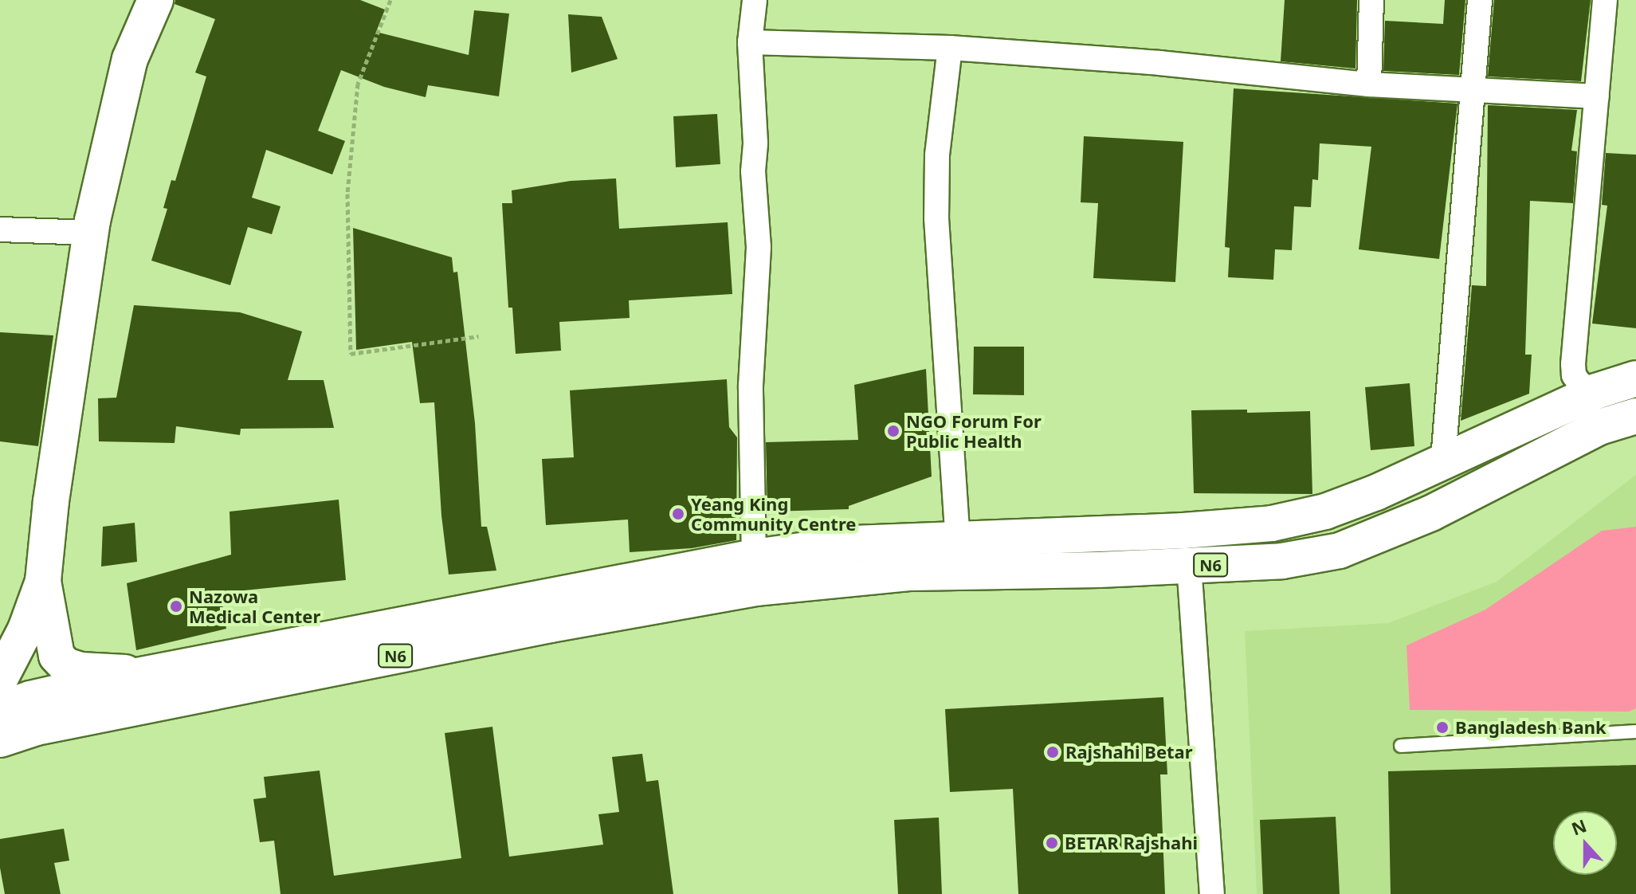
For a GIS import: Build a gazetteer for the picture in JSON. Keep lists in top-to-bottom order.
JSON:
{
  "streets": {
    "main road": ["N6"]
  },
  "places": [
    "NGO Forum For Public Health",
    "Yeang King Community Centre",
    "Nazowa Medical Center",
    "Bangladesh Bank",
    "Rajshahi Betar",
    "BETAR Rajshahi"
  ],
  "north": "top"
}
